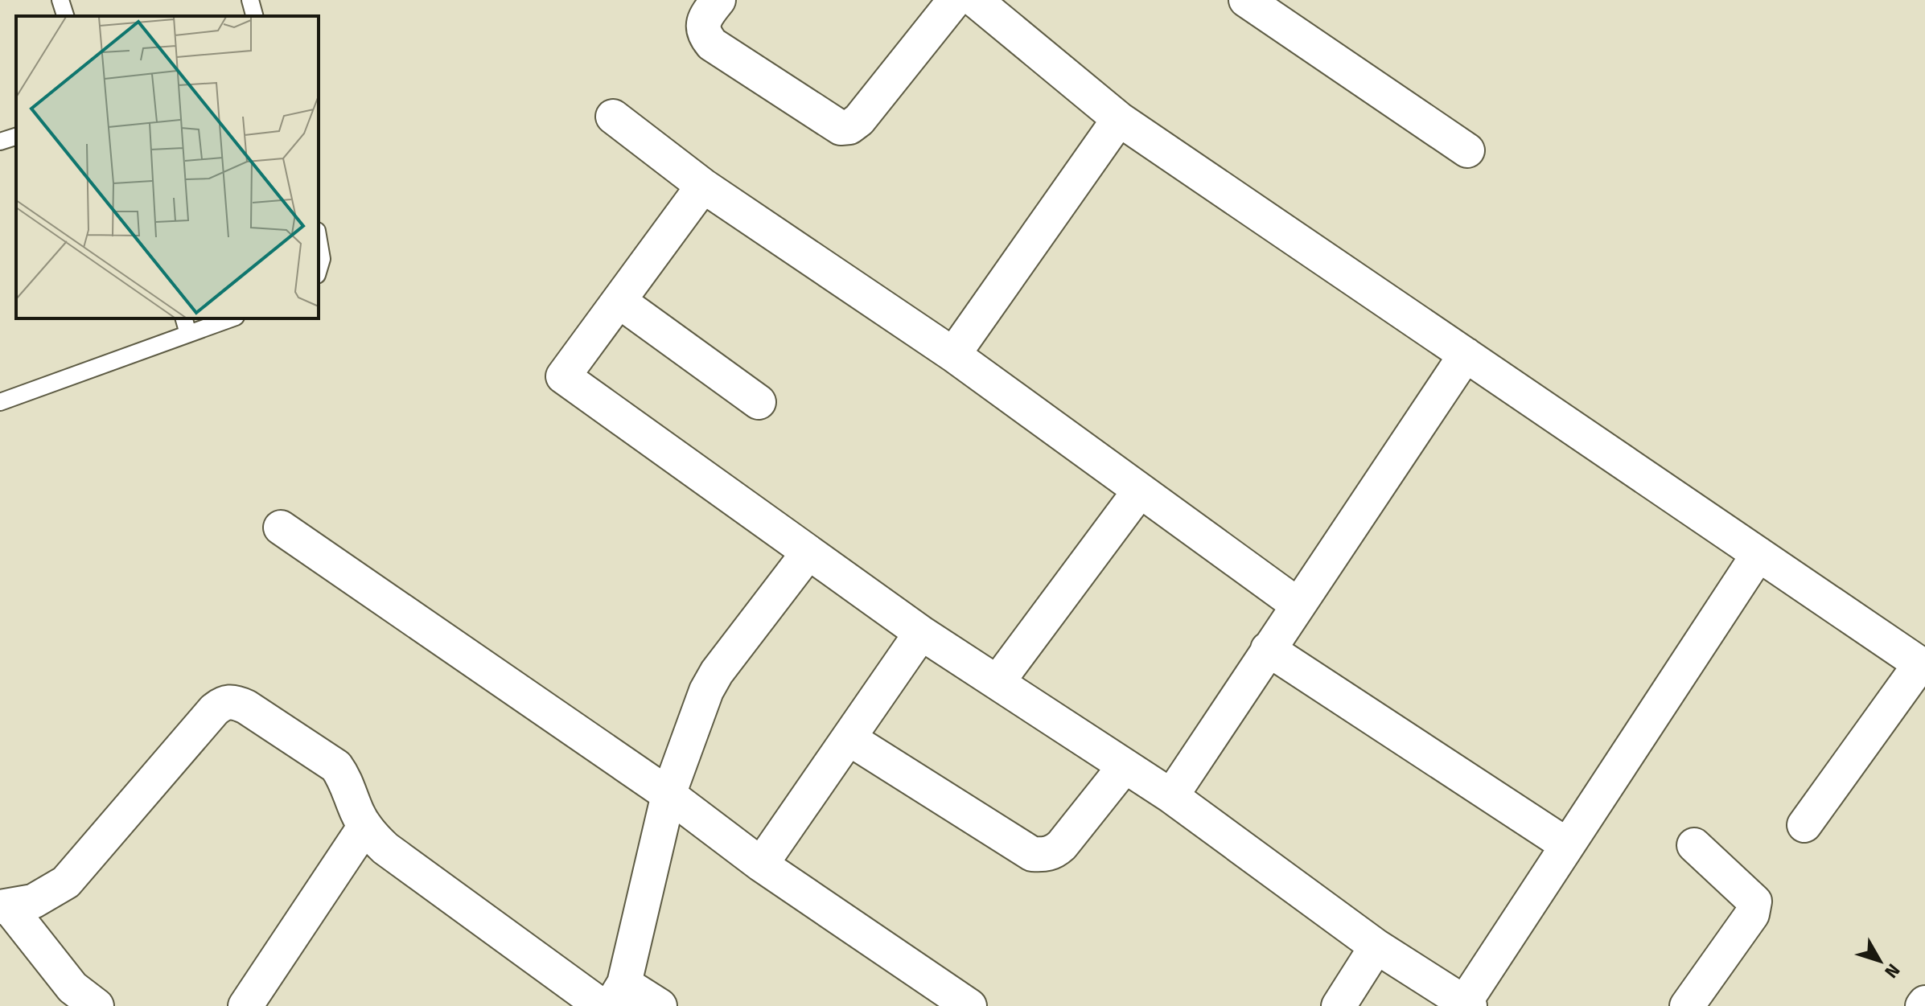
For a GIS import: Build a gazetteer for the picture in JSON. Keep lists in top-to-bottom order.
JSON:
{
  "north": "bottom right"
}
